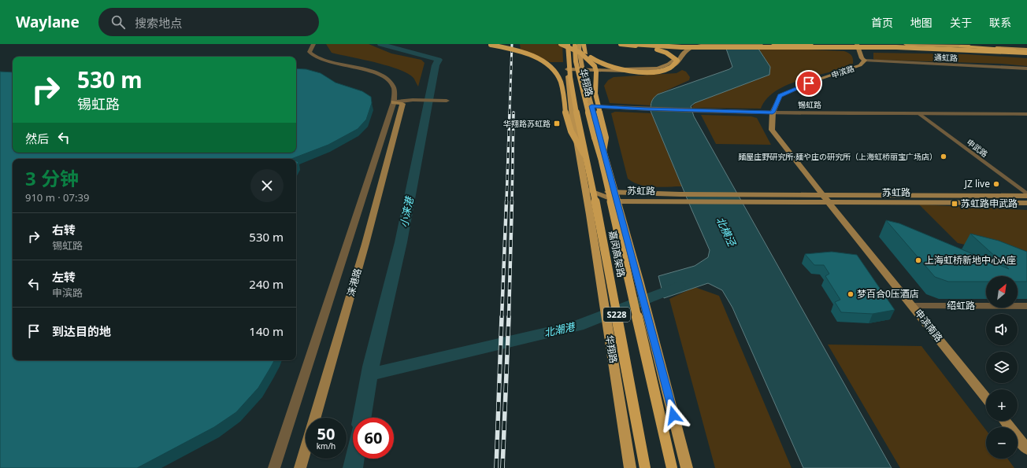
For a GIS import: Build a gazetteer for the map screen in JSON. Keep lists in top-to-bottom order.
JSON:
{
  "streets": {
    "highway": ["嘉闵高架路", "S228"],
    "main road": [
      "申滨路",
      "华翔路",
      "苏虹路",
      "涞港路",
      "申滨南路"
    ],
    "street": [
      "通虹路",
      "锡虹路",
      "申武路",
      "绍虹路"
    ]
  },
  "crossings": [
    ["通虹路", "申滨路"],
    ["申滨路", "锡虹路"],
    ["申滨路", "苏虹路"],
    ["申滨路", "申滨南路"],
    ["华翔路", "锡虹路"],
    ["华翔路", "苏虹路"],
    ["华翔路", "嘉闵高架路"],
    ["锡虹路", "申武路"],
    ["申武路", "苏虹路"],
    ["苏虹路", "申滨南路"],
    ["绍虹路", "申滨南路"]
  ],
  "water": ["小涞港", "北横泾", "北潮港"],
  "places": {
    "transit": ["华翔路苏虹路", "苏虹路申武路"],
    "other": [
      "麺屋庄野研究所·麺や庄の研究所（上海虹桥丽宝广场店）",
      "JZ live",
      "上海虹桥新地中心A座",
      "梦百合0压酒店"
    ]
  },
  "north": "top right",
  "page": {
    "header": "Waylane",
    "search": "搜索地点",
    "nav": [
      "首页",
      "地图",
      "关于",
      "联系"
    ],
    "turn": ["530 m", "锡虹路"],
    "then": "然后",
    "heading": ["3 分钟", "910 m · 07:39"],
    "list": [
      {
        "name": "右转",
        "note": "锡虹路",
        "value": "530 m"
      },
      {
        "name": "左转",
        "note": "申滨路",
        "value": "240 m"
      },
      {
        "name": "到达目的地",
        "value": "140 m"
      }
    ],
    "map_buttons": ["+", "−"],
    "speed": "50 km/h",
    "limit": "60"
  }
}
